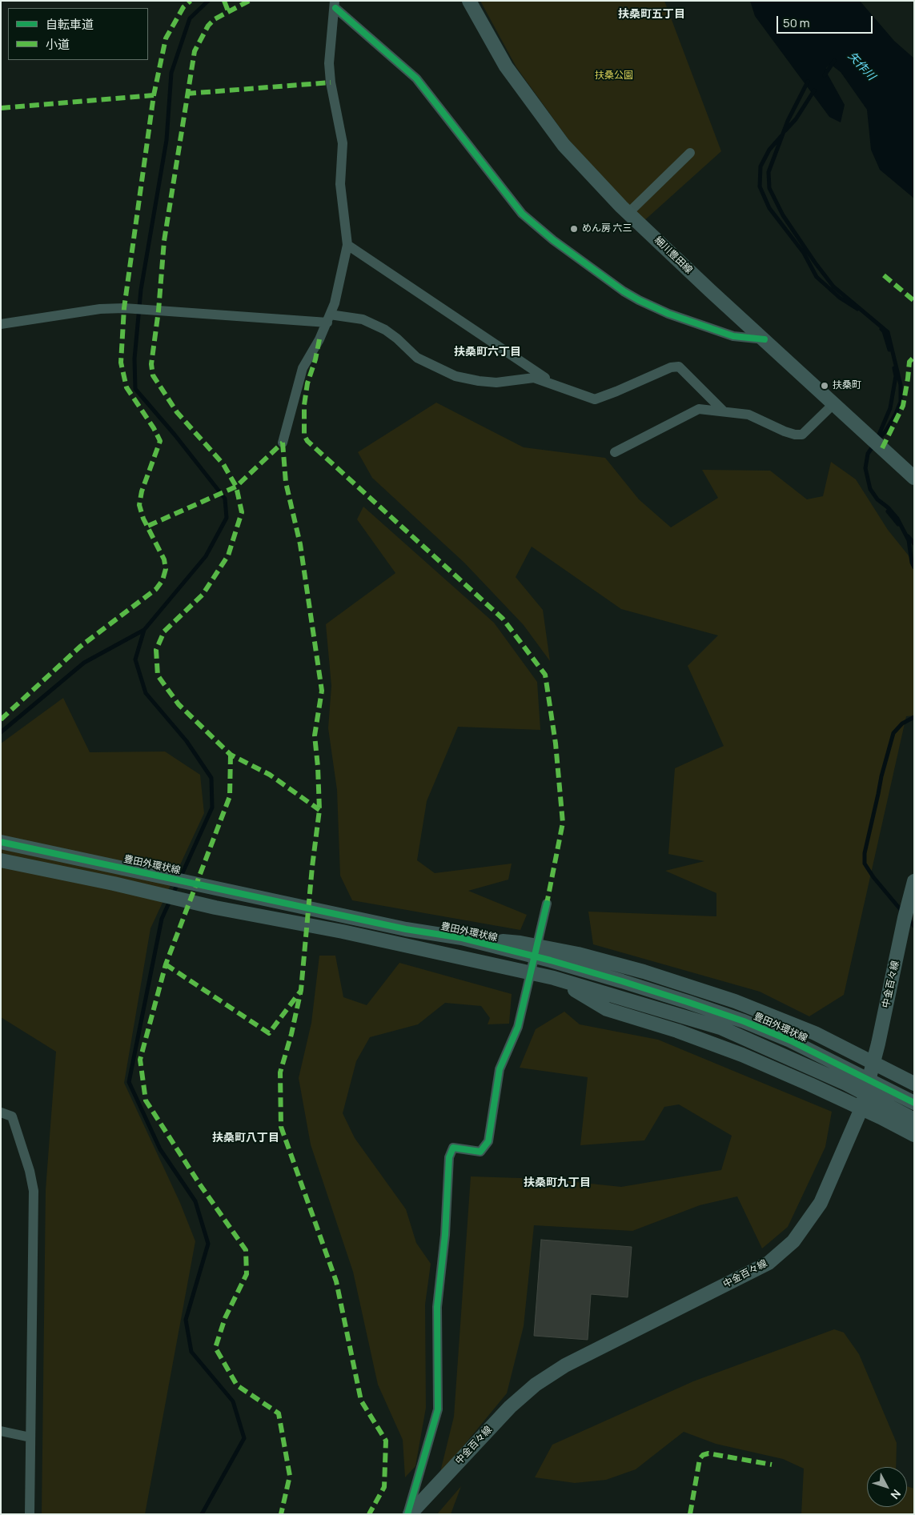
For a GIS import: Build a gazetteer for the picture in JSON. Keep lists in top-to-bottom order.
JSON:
{
  "streets": {
    "street": ["細川豊田線", "豊田外環状線", "中金百々線"]
  },
  "districts": [
    "扶桑町五丁目",
    "扶桑町六丁目",
    "扶桑町八丁目",
    "扶桑町九丁目"
  ],
  "water": ["矢作川"],
  "parks": ["扶桑公園"],
  "places": ["めん房 六三", "扶桑町"],
  "legend": ["自転車道", "小道"],
  "scale_bar": "50 m",
  "north": "bottom right"
}
